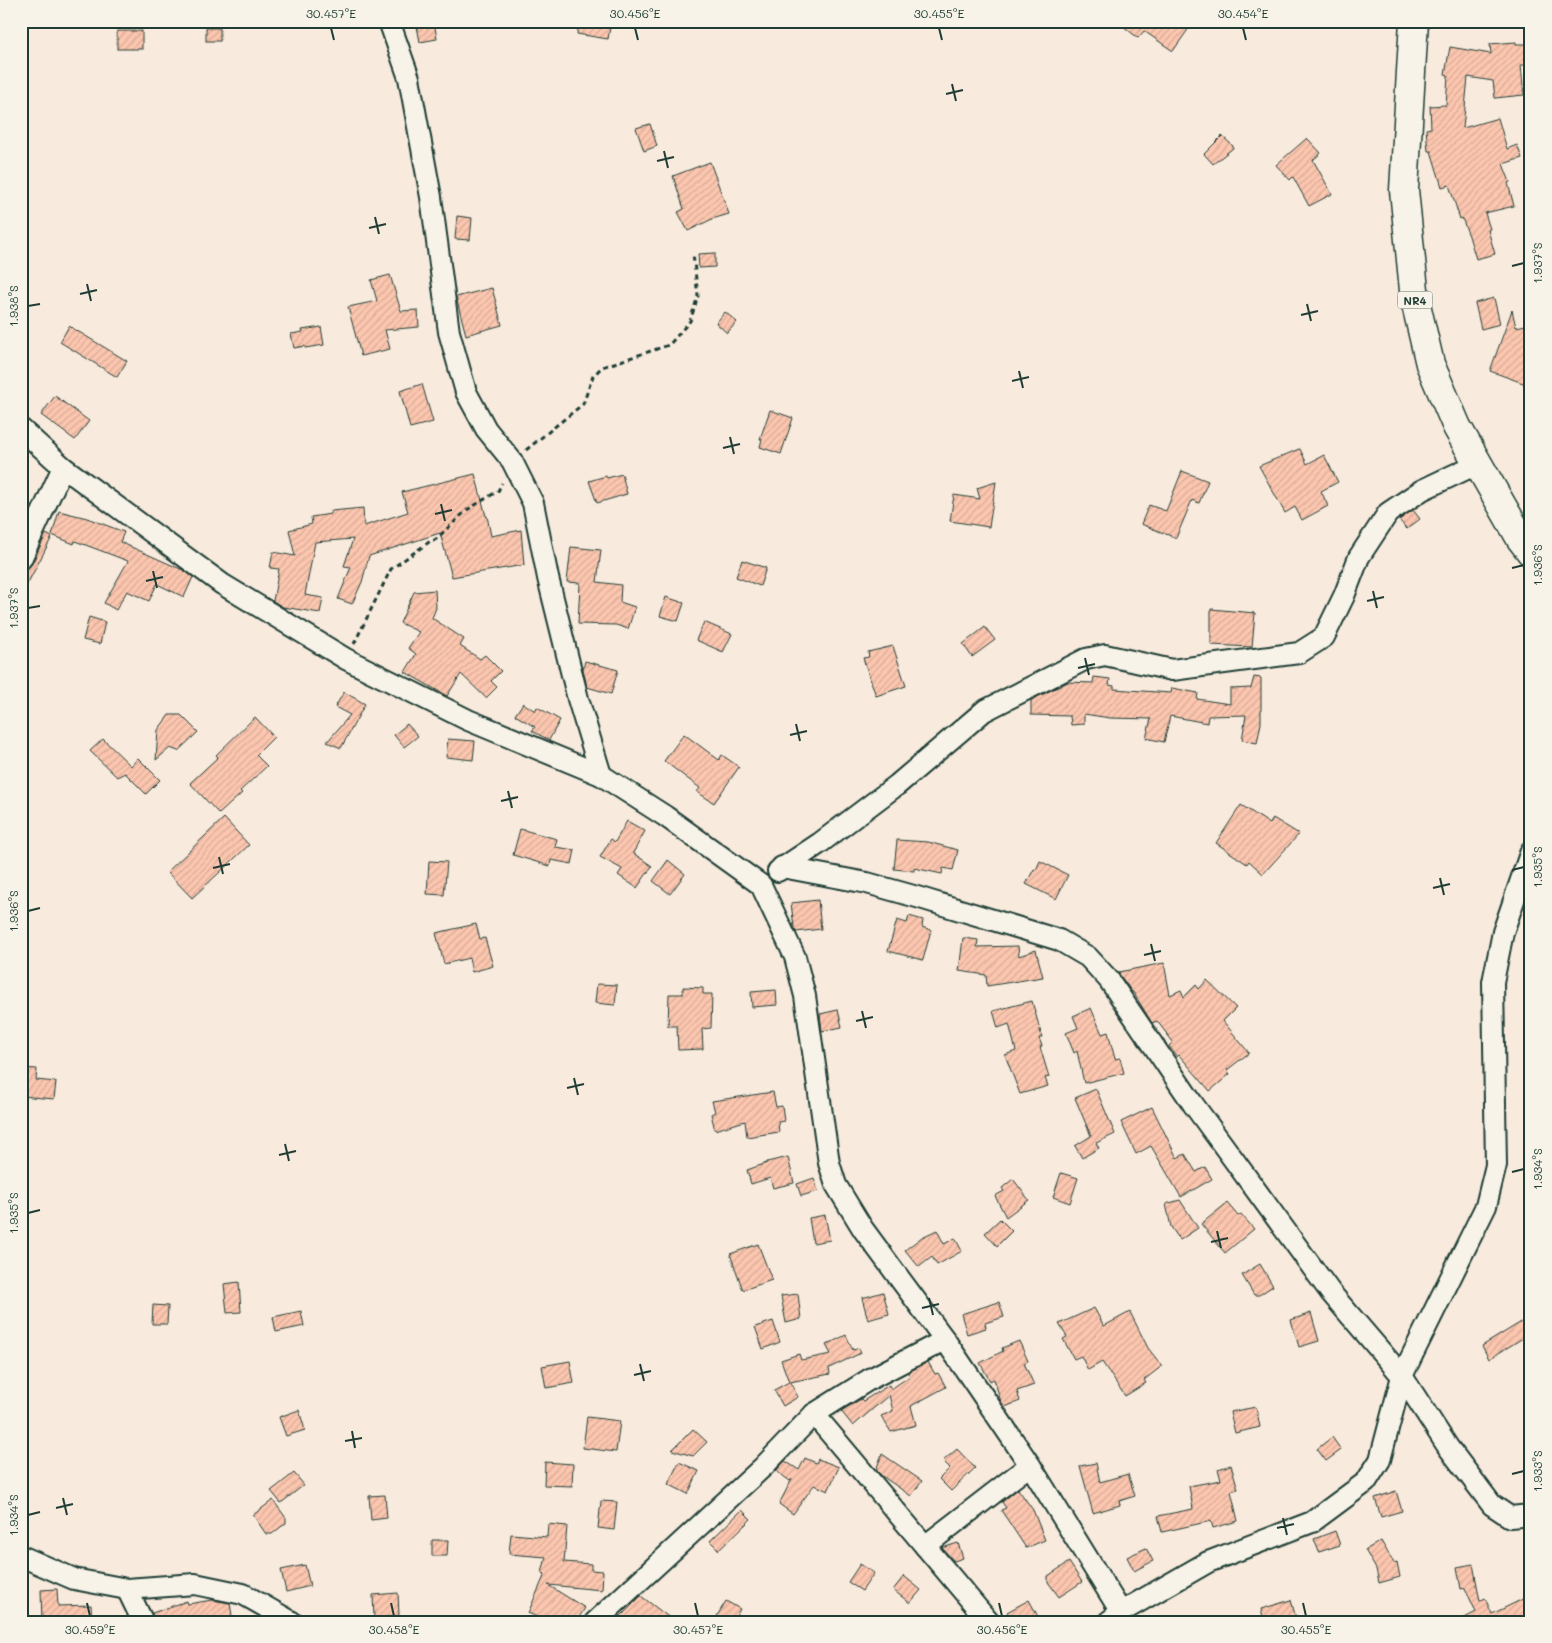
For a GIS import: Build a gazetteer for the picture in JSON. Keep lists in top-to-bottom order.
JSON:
{
  "streets": {
    "highway": ["NR4"]
  },
  "coordinates": [
    "30.457°E",
    "30.456°E",
    "30.455°E",
    "30.454°E",
    "1.937°S",
    "1.938°S",
    "1.936°S",
    "1.935°S",
    "1.934°S",
    "1.933°S",
    "30.459°E",
    "30.458°E"
  ]
}
